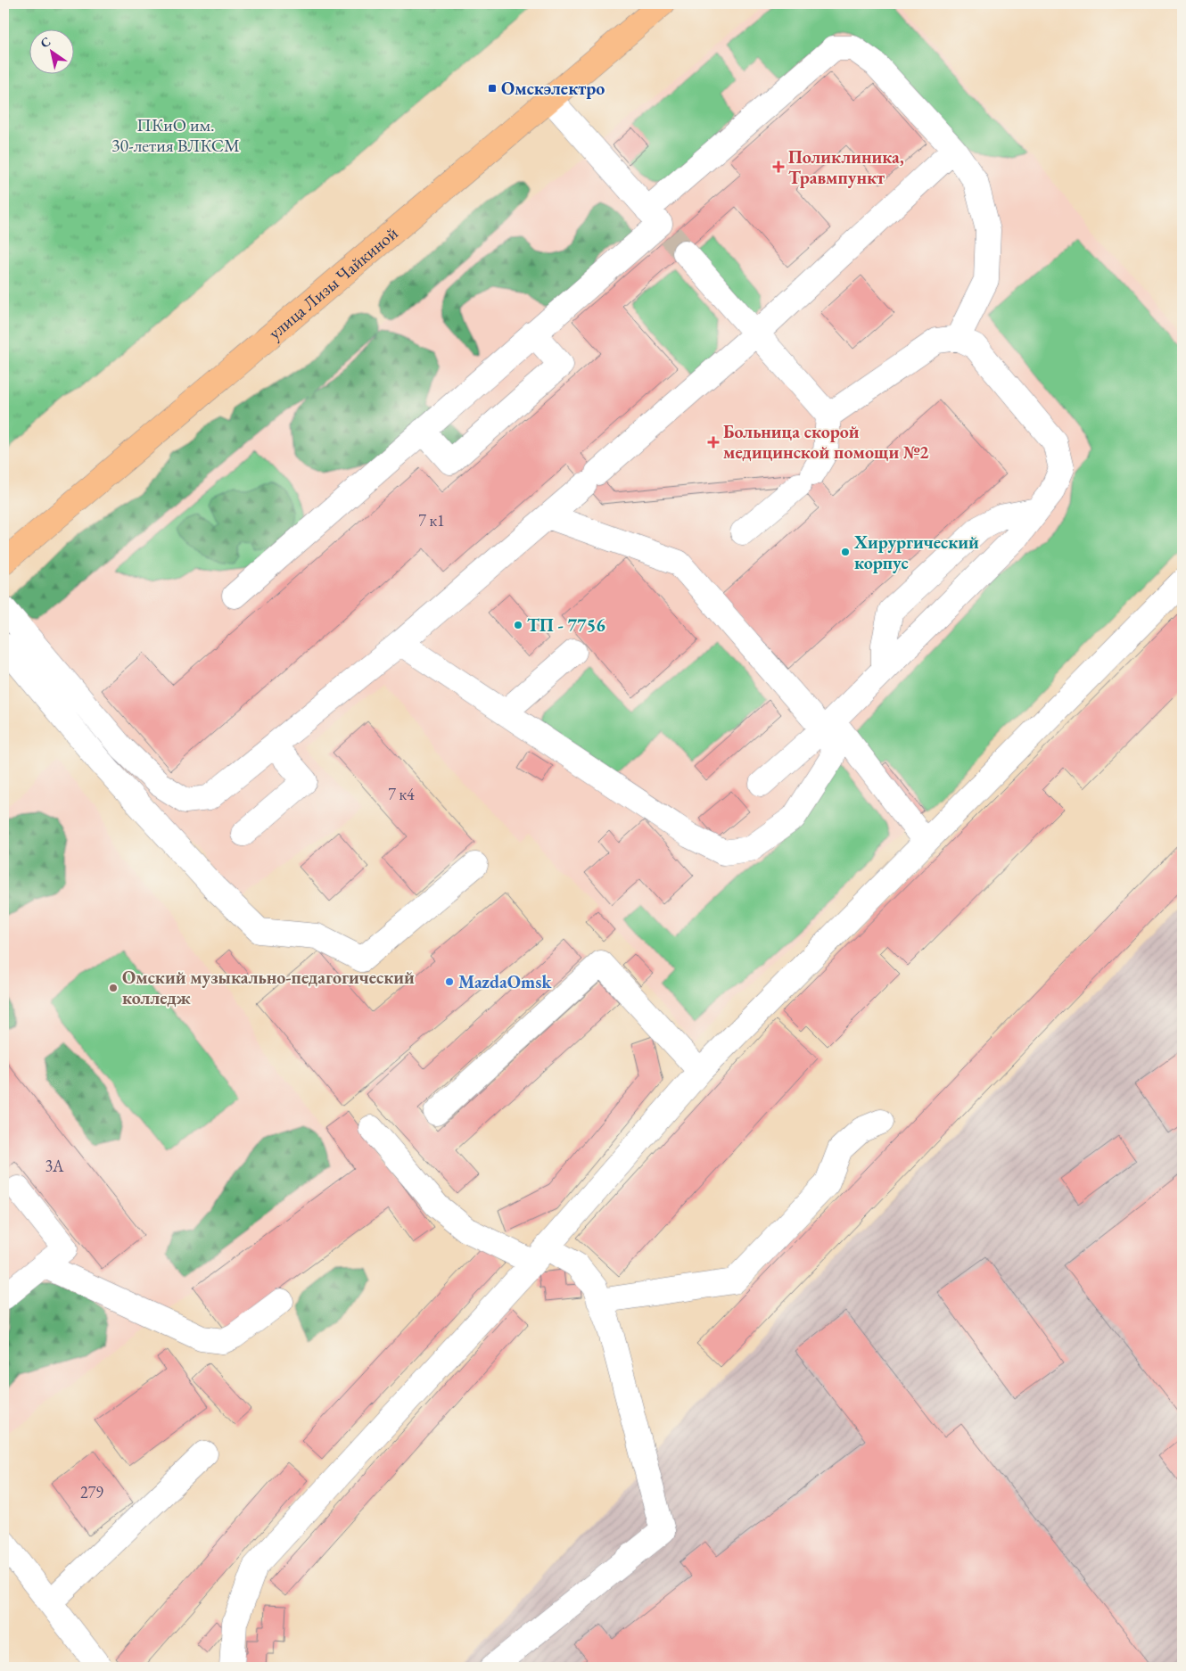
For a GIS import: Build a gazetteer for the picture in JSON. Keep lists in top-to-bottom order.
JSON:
{
  "streets": {
    "main road": ["улица Лизы Чайкиной"]
  },
  "parks": ["ПКиО им. 30-летия ВЛКСМ"],
  "places": {
    "transit": ["Омскэлектро"],
    "health": ["Поликлиника, Травмпункт", "Больница скорой медицинской помощи №2"],
    "other": [
      "Хирургический корпус",
      "ТП - 7756",
      "MazdaOmsk",
      "Омский музыкально-педагогический колледж"
    ]
  },
  "house_numbers": [
    "7 к1",
    "7 к4",
    "3А",
    "279"
  ],
  "north": "top left"
}
